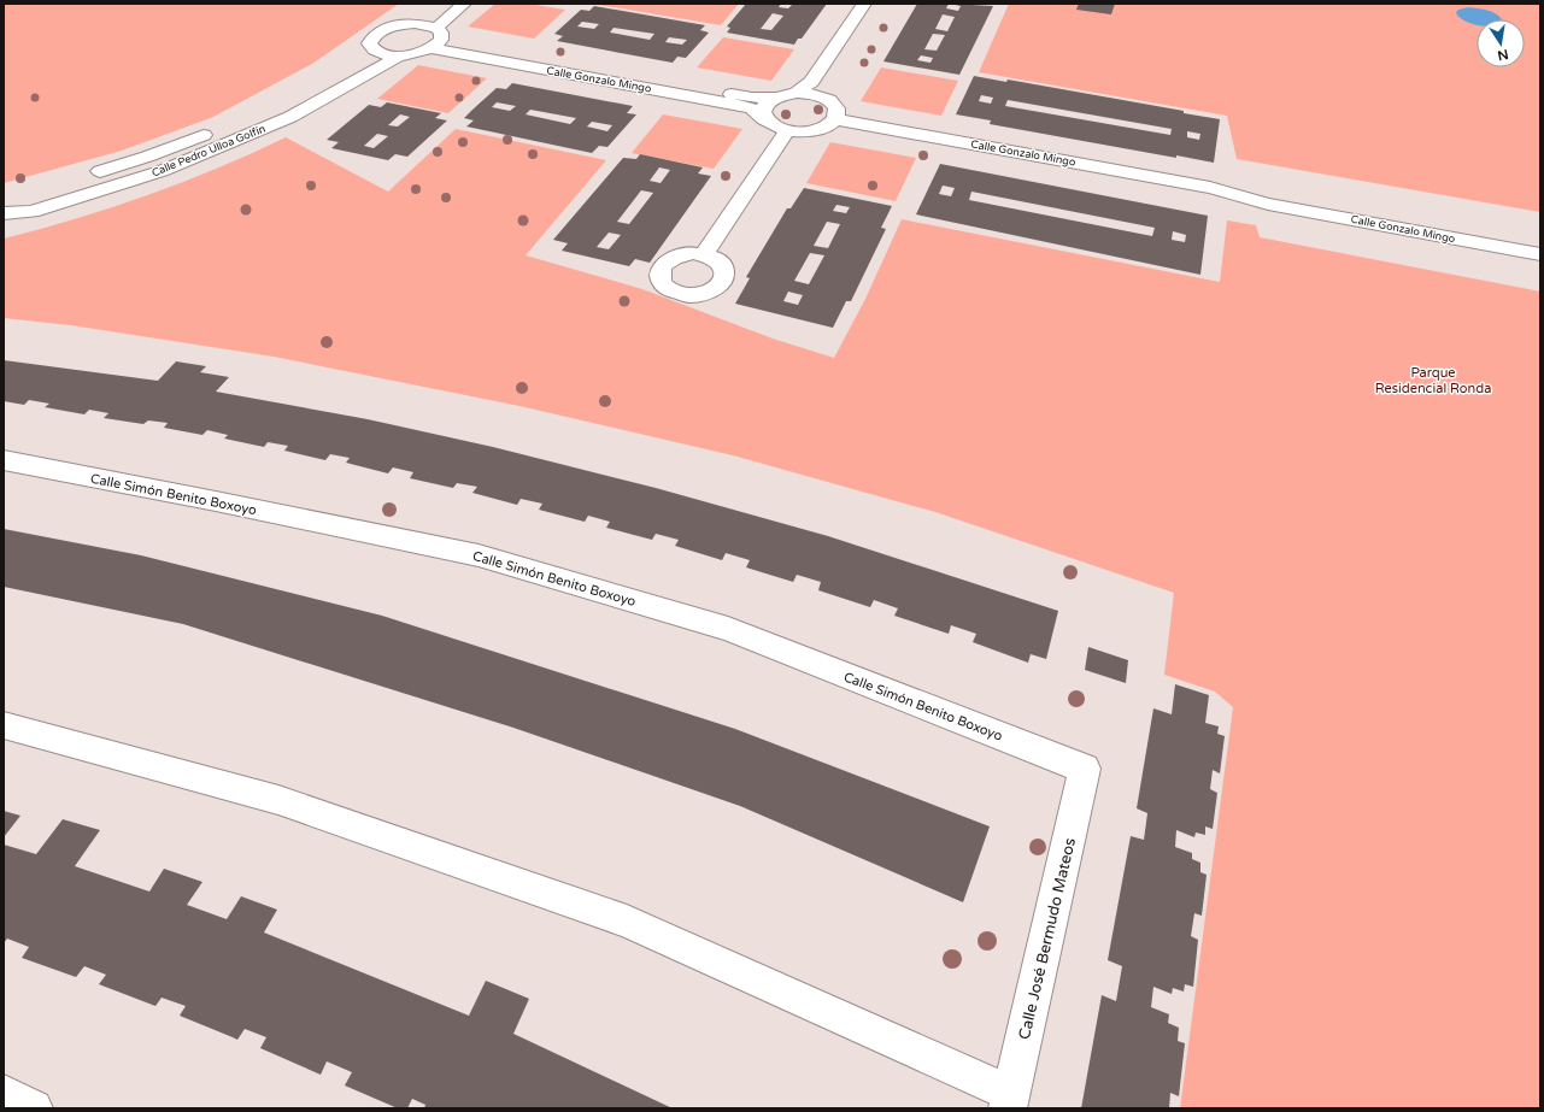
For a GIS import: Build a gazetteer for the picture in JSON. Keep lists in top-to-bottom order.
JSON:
{
  "streets": {
    "street": [
      "Calle Gonzalo Mingo",
      "Calle Pedro Ulloa Golfín",
      "Calle Simón Benito Boxoyo",
      "Calle José Bermudo Mateos"
    ]
  },
  "crossings": [
    ["Calle Simón Benito Boxoyo", "Calle José Bermudo Mateos"]
  ],
  "parks": ["Parque Residencial Ronda"],
  "north": "bottom"
}
